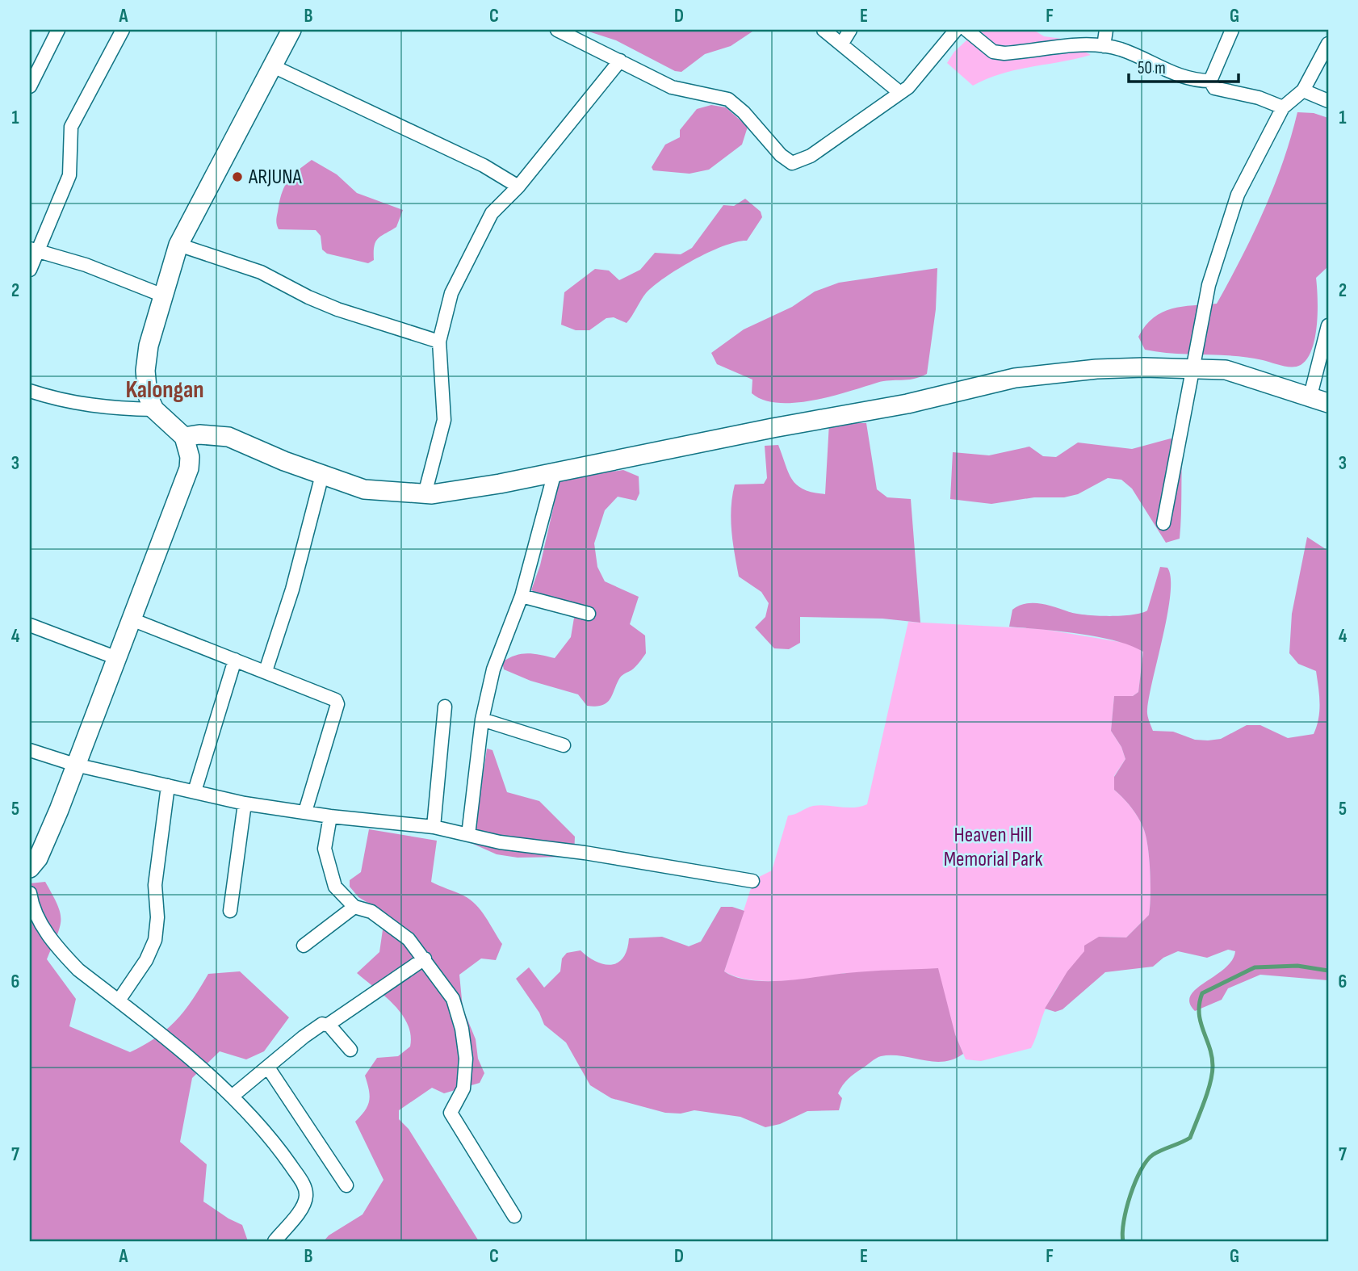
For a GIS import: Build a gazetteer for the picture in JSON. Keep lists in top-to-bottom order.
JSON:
{
  "districts": ["Kalongan"],
  "parks": ["Heaven Hill Memorial Park"],
  "places": ["ARJUNA"],
  "scale_bar": "50 m",
  "grid": {
    "columns": [
      "A",
      "B",
      "C",
      "D",
      "E",
      "F",
      "G"
    ],
    "rows": [
      "1",
      "2",
      "3",
      "4",
      "5",
      "6",
      "7"
    ]
  }
}
